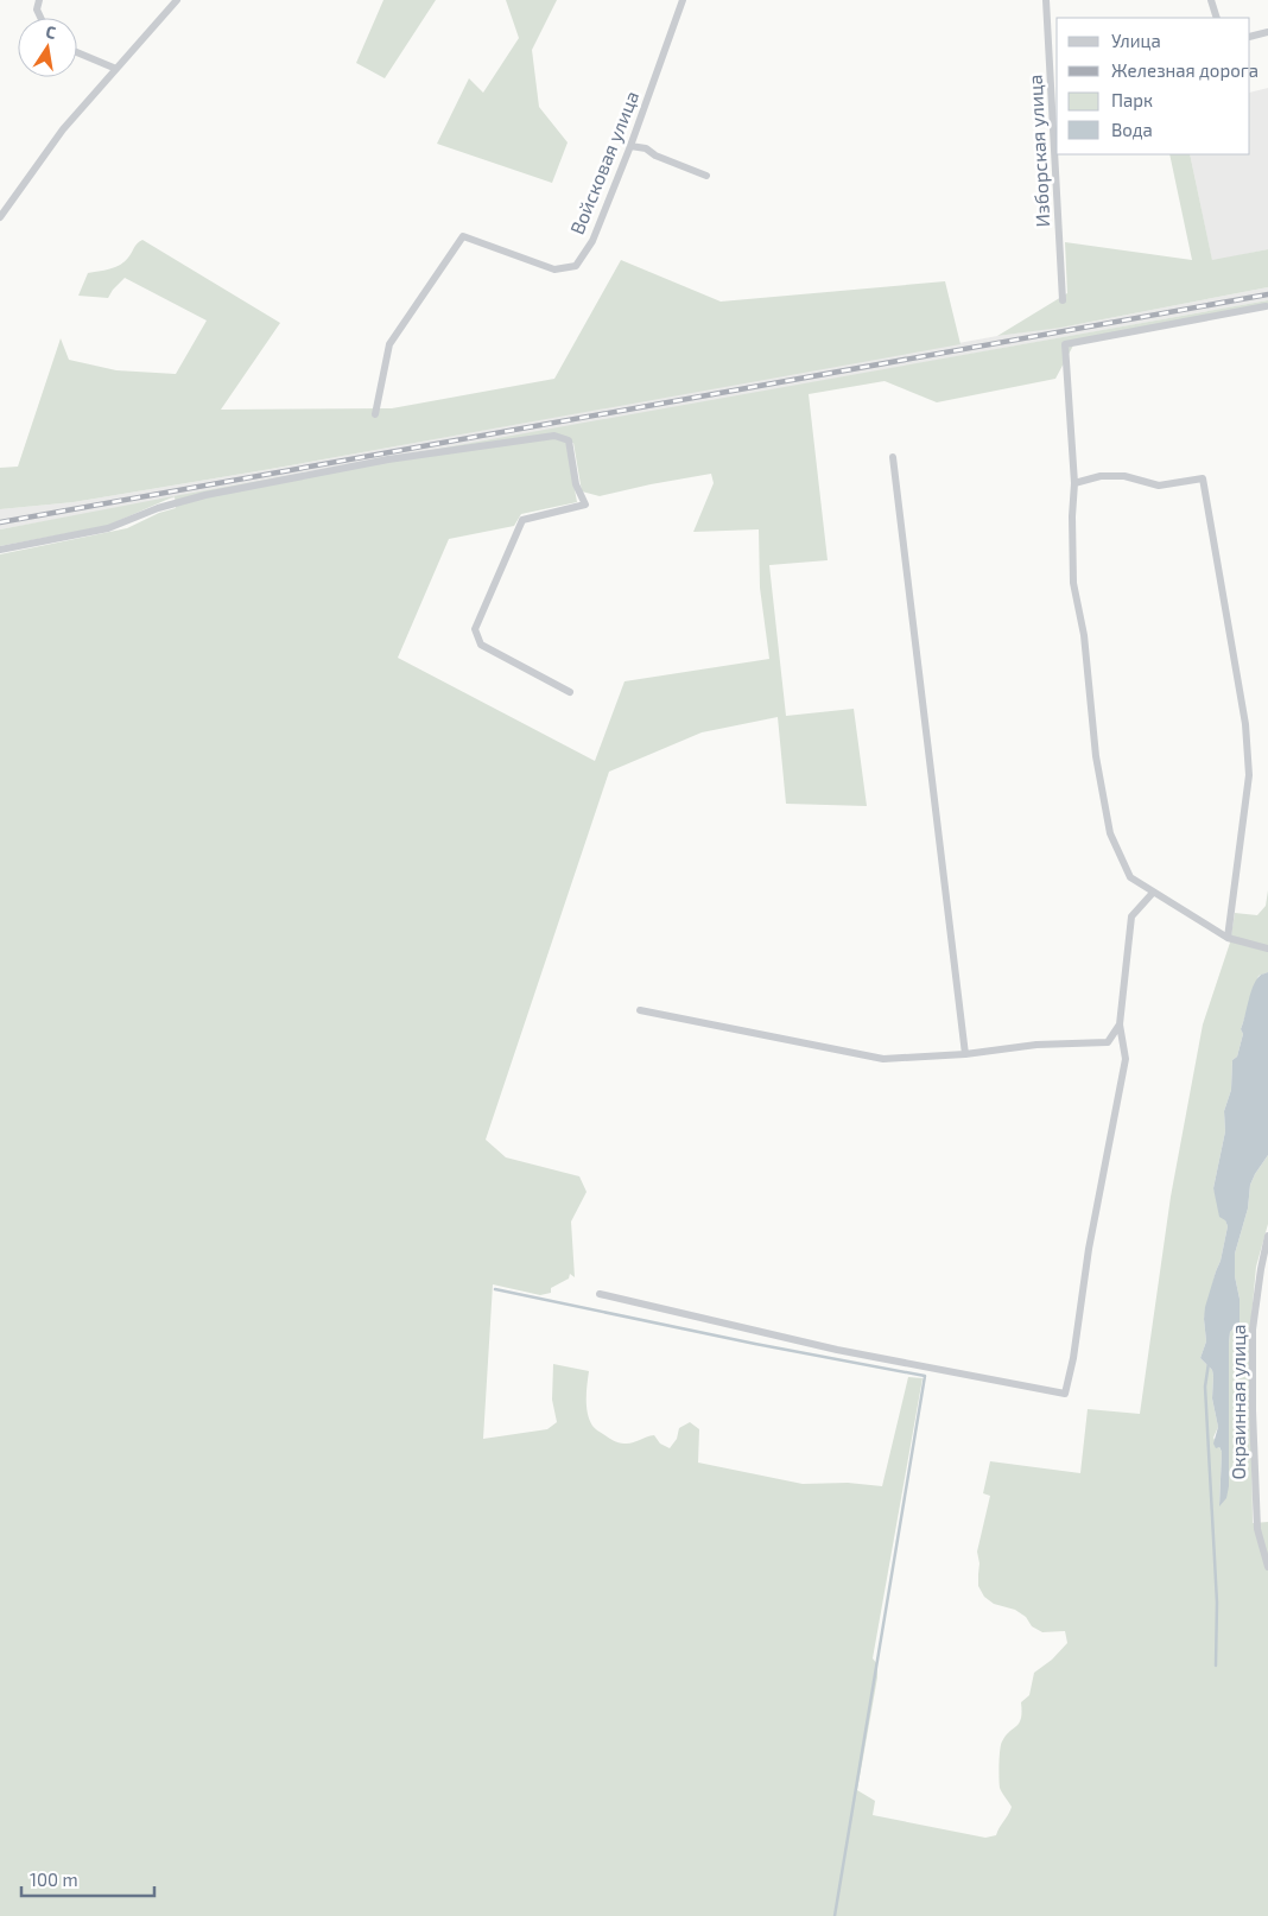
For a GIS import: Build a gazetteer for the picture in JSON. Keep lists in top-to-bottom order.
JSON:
{
  "streets": {
    "street": ["Изборская улица", "Войсковая улица", "Окраинная улица"]
  },
  "legend": [
    "Улица",
    "Железная дорога",
    "Парк",
    "Вода"
  ],
  "scale_bar": "100 m",
  "north": "top"
}
